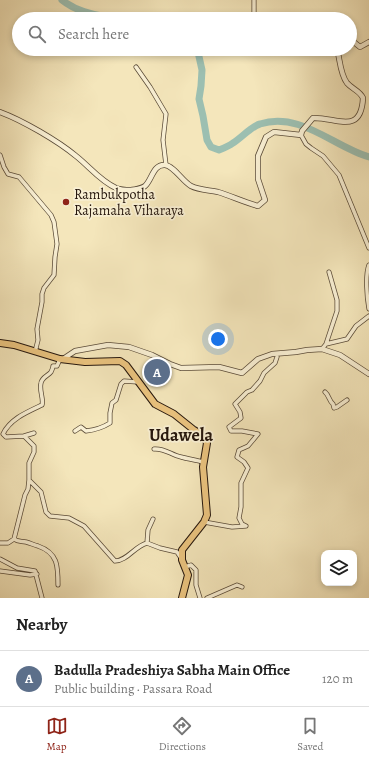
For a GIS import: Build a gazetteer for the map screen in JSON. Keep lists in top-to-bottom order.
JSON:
{
  "districts": ["Udawela"],
  "places": ["Rambukpotha Rajamaha Viharaya"],
  "page": {
    "search": "Search here",
    "pins": "A",
    "heading": "Nearby",
    "list": [
      {
        "mark": "A",
        "name": "Badulla Pradeshiya Sabha Main Office",
        "note": "Public building · Passara Road",
        "value": "120 m"
      }
    ],
    "nav": ["Map", "Directions", "Saved"]
  }
}
